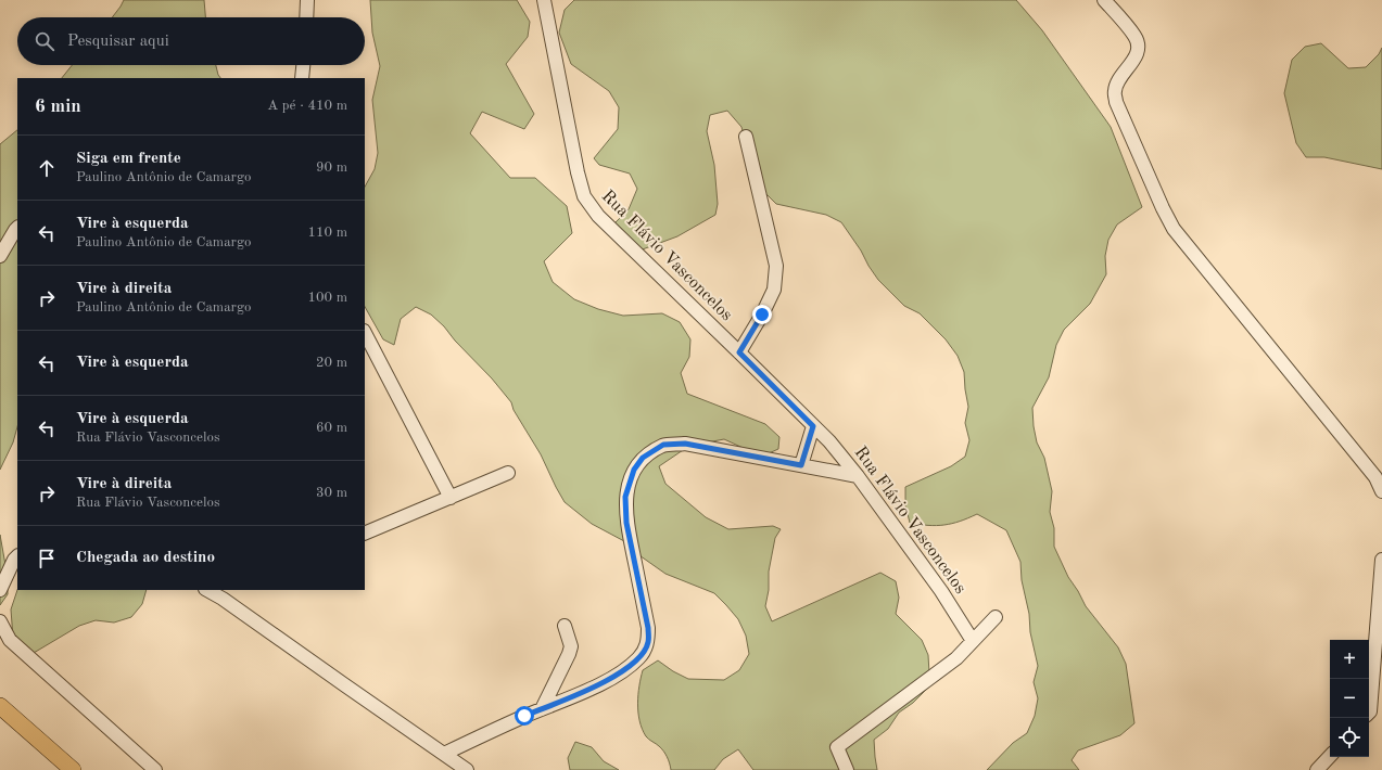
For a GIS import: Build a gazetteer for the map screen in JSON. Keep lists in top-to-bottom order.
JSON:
{
  "streets": {
    "street": ["Rua Flávio Vasconcelos"]
  },
  "page": {
    "search": "Pesquisar aqui",
    "heading": ["6 min", "A pé · 410 m"],
    "list": [
      ["Siga em frente", "Paulino Antônio de Camargo", "90 m"],
      ["Vire à esquerda", "Paulino Antônio de Camargo", "110 m"],
      ["Vire à direita", "Paulino Antônio de Camargo", "100 m"],
      ["Vire à esquerda", "20 m"],
      ["Vire à esquerda", "Rua Flávio Vasconcelos", "60 m"],
      ["Vire à direita", "Rua Flávio Vasconcelos", "30 m"],
      "Chegada ao destino"
    ],
    "map_buttons": ["+", "−"]
  }
}
